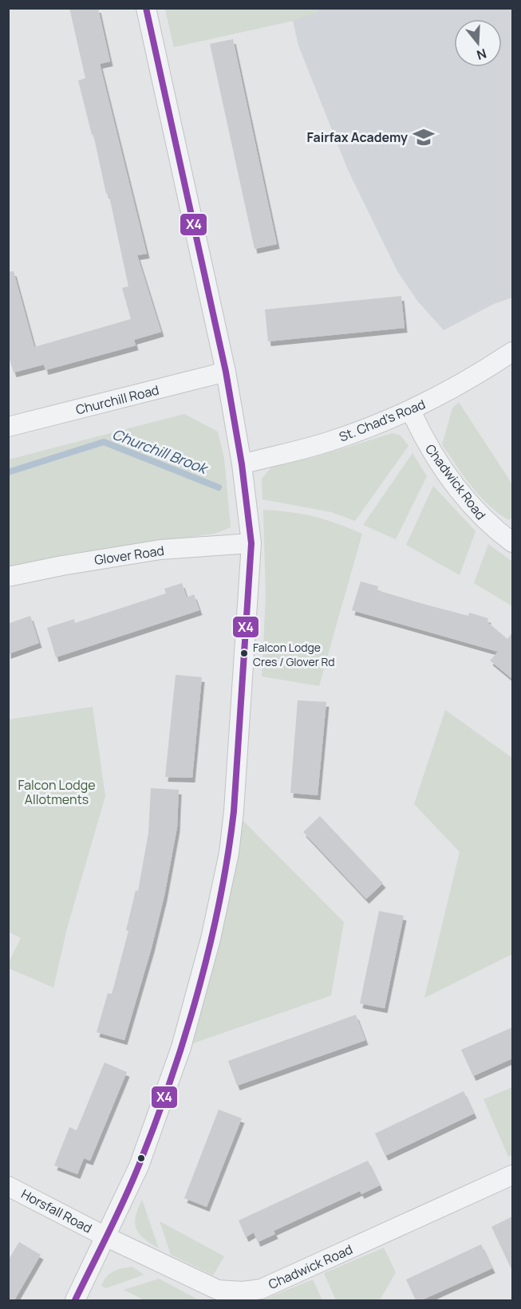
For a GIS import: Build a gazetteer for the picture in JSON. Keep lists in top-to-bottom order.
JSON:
{
  "streets": {
    "street": [
      "Churchill Road",
      "St. Chad's Road",
      "Chadwick Road",
      "Glover Road",
      "Horsfall Road"
    ]
  },
  "crossings": [
    ["St. Chad's Road", "Chadwick Road"],
    ["Chadwick Road", "Horsfall Road"]
  ],
  "water": ["Churchill Brook"],
  "parks": ["Falcon Lodge Allotments"],
  "places": {
    "school or university": ["Fairfax Academy"],
    "other": ["Falcon Lodge Cres / Glover Rd"]
  },
  "lines": ["transit line X4"],
  "north": "bottom"
}
